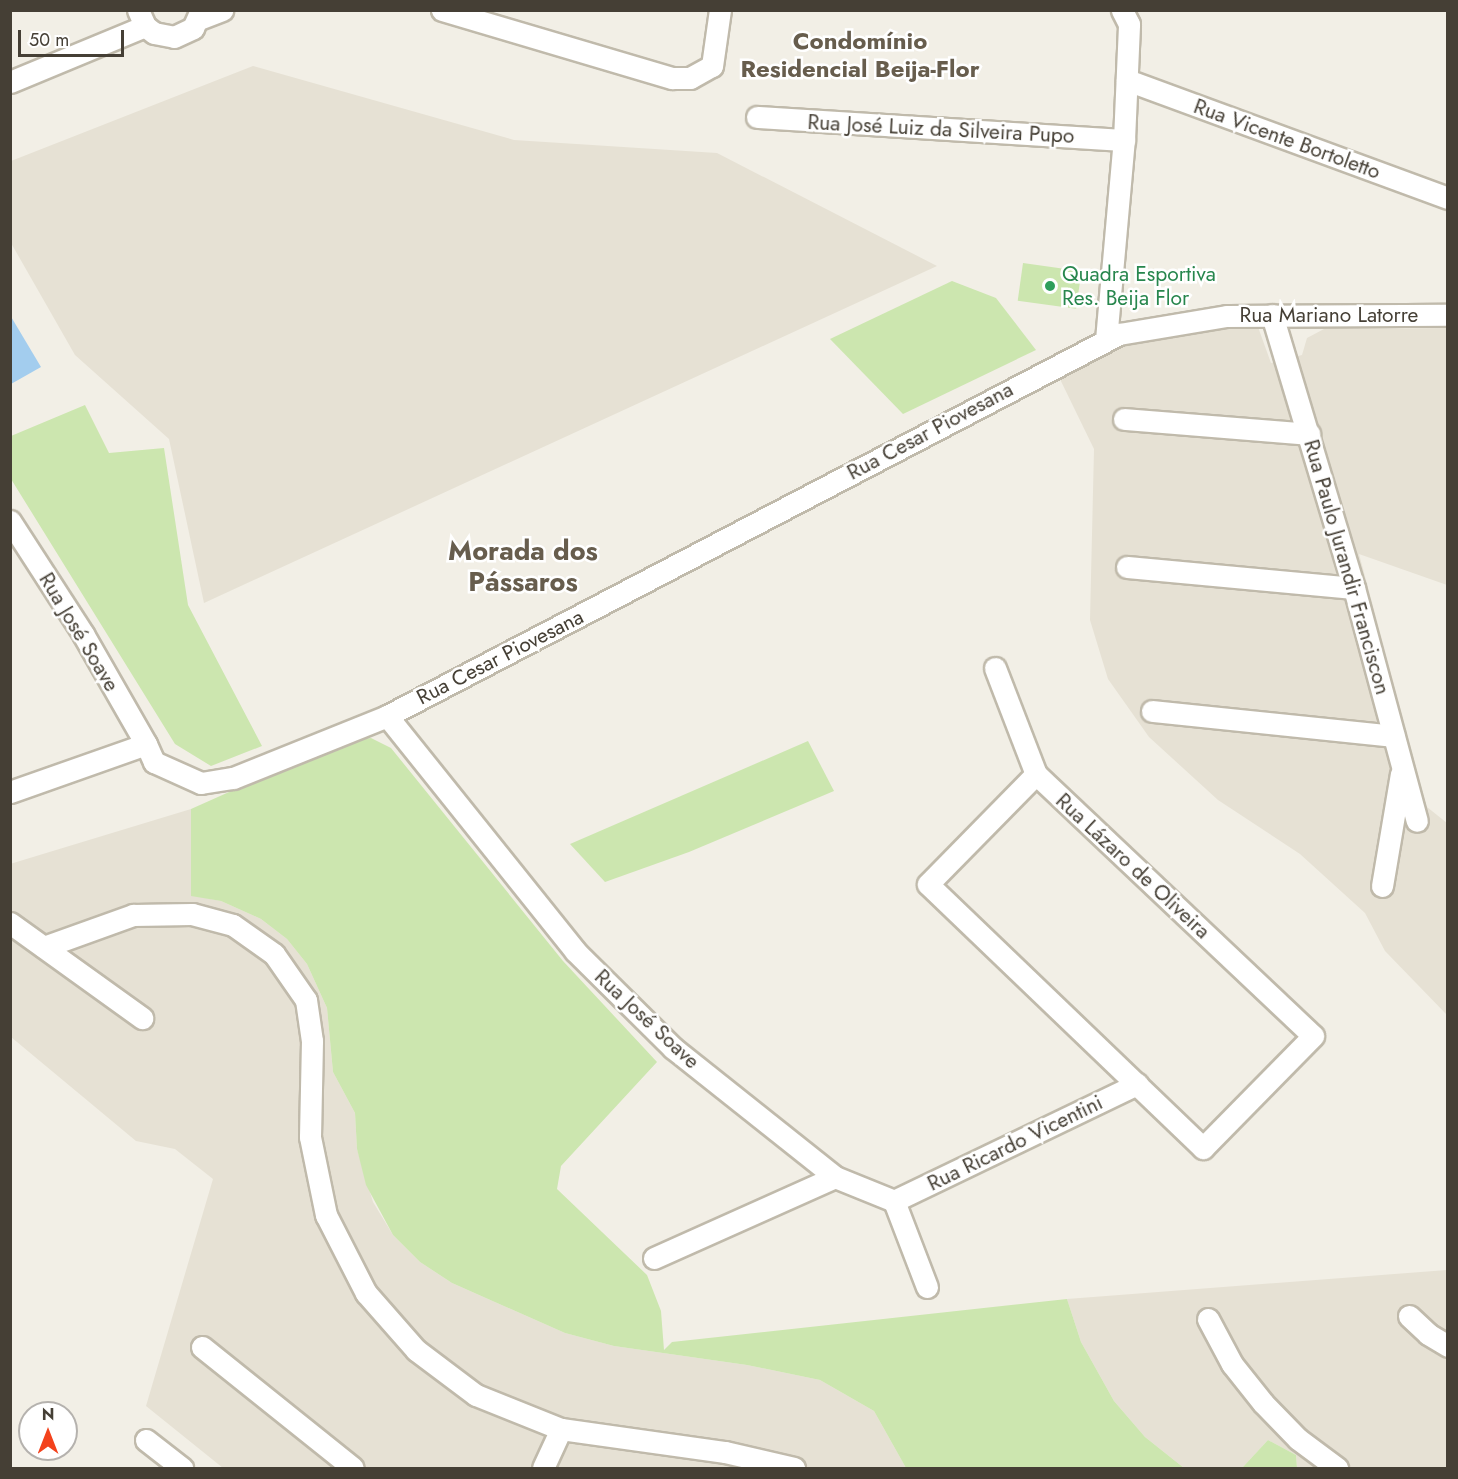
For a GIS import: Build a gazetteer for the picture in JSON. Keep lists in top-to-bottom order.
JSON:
{
  "streets": {
    "street": [
      "Rua José Luiz da Silveira Pupo",
      "Rua Vicente Bortoletto",
      "Rua Mariano Latorre",
      "Rua Cesar Piovesana",
      "Rua Paulo Jurandir Franciscon",
      "Rua José Soave",
      "Rua Lázaro de Oliveira",
      "Rua Ricardo Vicentini"
    ]
  },
  "crossings": [
    ["Rua Mariano Latorre", "Rua Cesar Piovesana"],
    ["Rua Mariano Latorre", "Rua Paulo Jurandir Franciscon"],
    ["Rua Cesar Piovesana", "Rua José Soave"],
    ["Rua José Soave", "Rua Ricardo Vicentini"],
    ["Rua Lázaro de Oliveira", "Rua Ricardo Vicentini"]
  ],
  "districts": ["Condomínio Residencial Beija-Flor", "Morada dos Pássaros"],
  "places": ["Quadra Esportiva Res. Beija Flor"],
  "scale_bar": "50 m",
  "north": "top"
}
